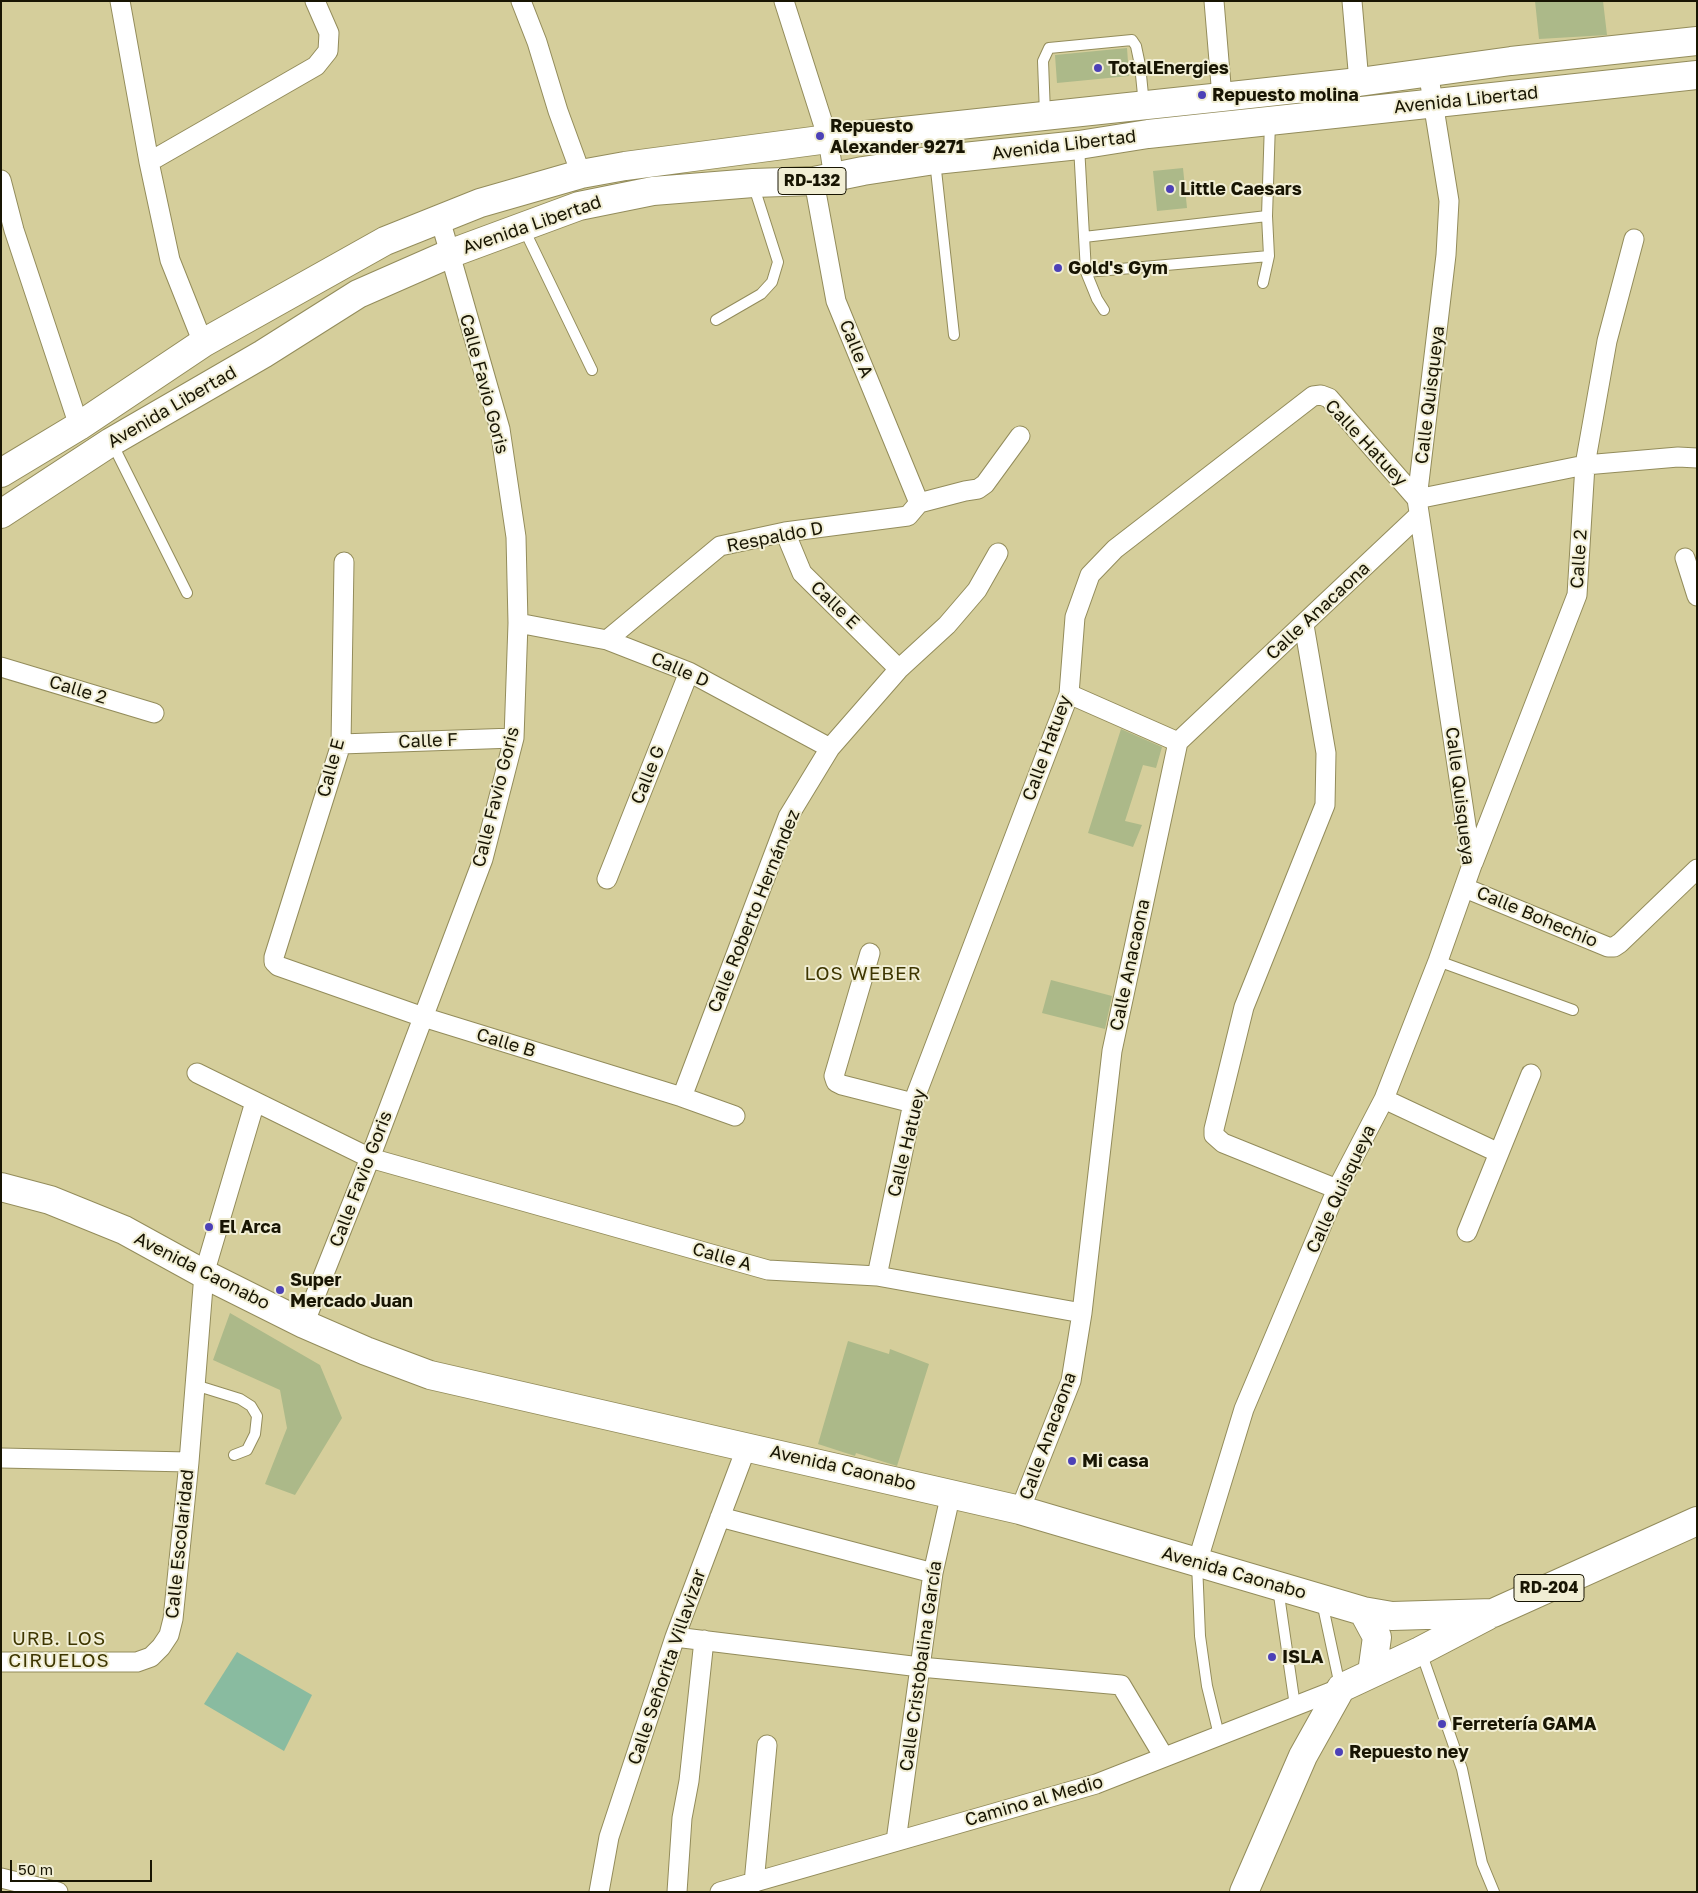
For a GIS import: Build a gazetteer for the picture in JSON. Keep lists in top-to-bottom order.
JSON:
{
  "streets": {
    "main road": [
      "Avenida Libertad",
      "RD-132",
      "Avenida Caonabo",
      "RD-204"
    ],
    "street": [
      "Calle A",
      "Calle Favio Goris",
      "Calle Quisqueya",
      "Calle Hatuey",
      "Respaldo D",
      "Calle 2",
      "Calle E",
      "Calle Anacaona",
      "Calle D",
      "Calle F",
      "Calle G",
      "Calle Roberto Hernández",
      "Calle Bohechio",
      "Calle B",
      "Calle Escolaridad",
      "Calle Cristobalina García",
      "Calle Señorita Villavizar",
      "Camino al Medio"
    ]
  },
  "crossings": [
    ["Avenida Libertad", "Calle A"],
    ["Avenida Libertad", "Calle Favio Goris"],
    ["Avenida Libertad", "Calle Quisqueya"],
    ["Calle A", "Calle Favio Goris"],
    ["Calle A", "Calle Hatuey"],
    ["Calle A", "Respaldo D"],
    ["Calle A", "Calle Anacaona"],
    ["Calle A", "Calle Escolaridad"],
    ["Calle Favio Goris", "Calle D"],
    ["Calle Favio Goris", "Calle F"],
    ["Calle Favio Goris", "Calle B"],
    ["Calle Favio Goris", "Avenida Caonabo"],
    ["Calle Quisqueya", "Calle Hatuey"],
    ["Calle Quisqueya", "Calle 2"],
    ["Calle Quisqueya", "Calle Anacaona"],
    ["Calle Quisqueya", "Calle Bohechio"],
    ["Calle Quisqueya", "Avenida Caonabo"],
    ["Calle Hatuey", "Calle Anacaona"],
    ["Respaldo D", "Calle E"],
    ["Respaldo D", "Calle D"],
    ["Calle E", "Calle F"],
    ["Calle E", "Calle Roberto Hernández"],
    ["Calle E", "Calle B"],
    ["Calle Anacaona", "Avenida Caonabo"],
    ["Calle D", "Calle G"],
    ["Calle D", "Calle Roberto Hernández"],
    ["Calle Roberto Hernández", "Calle B"],
    ["Avenida Caonabo", "Calle Escolaridad"],
    ["Avenida Caonabo", "RD-204"],
    ["Avenida Caonabo", "Calle Cristobalina García"],
    ["Avenida Caonabo", "Calle Señorita Villavizar"],
    ["RD-204", "Camino al Medio"],
    ["Calle Cristobalina García", "Camino al Medio"]
  ],
  "districts": ["LOS WEBER", "URB. LOS CIRUELOS"],
  "places": [
    "TotalEnergies",
    "Repuesto molina",
    "Repuesto Alexander 9271",
    "Little Caesars",
    "Gold's Gym",
    "El Arca",
    "Super Mercado Juan",
    "Mi casa",
    "ISLA",
    "Ferretería GAMA",
    "Repuesto ney"
  ],
  "scale_bar": "50 m"
}
